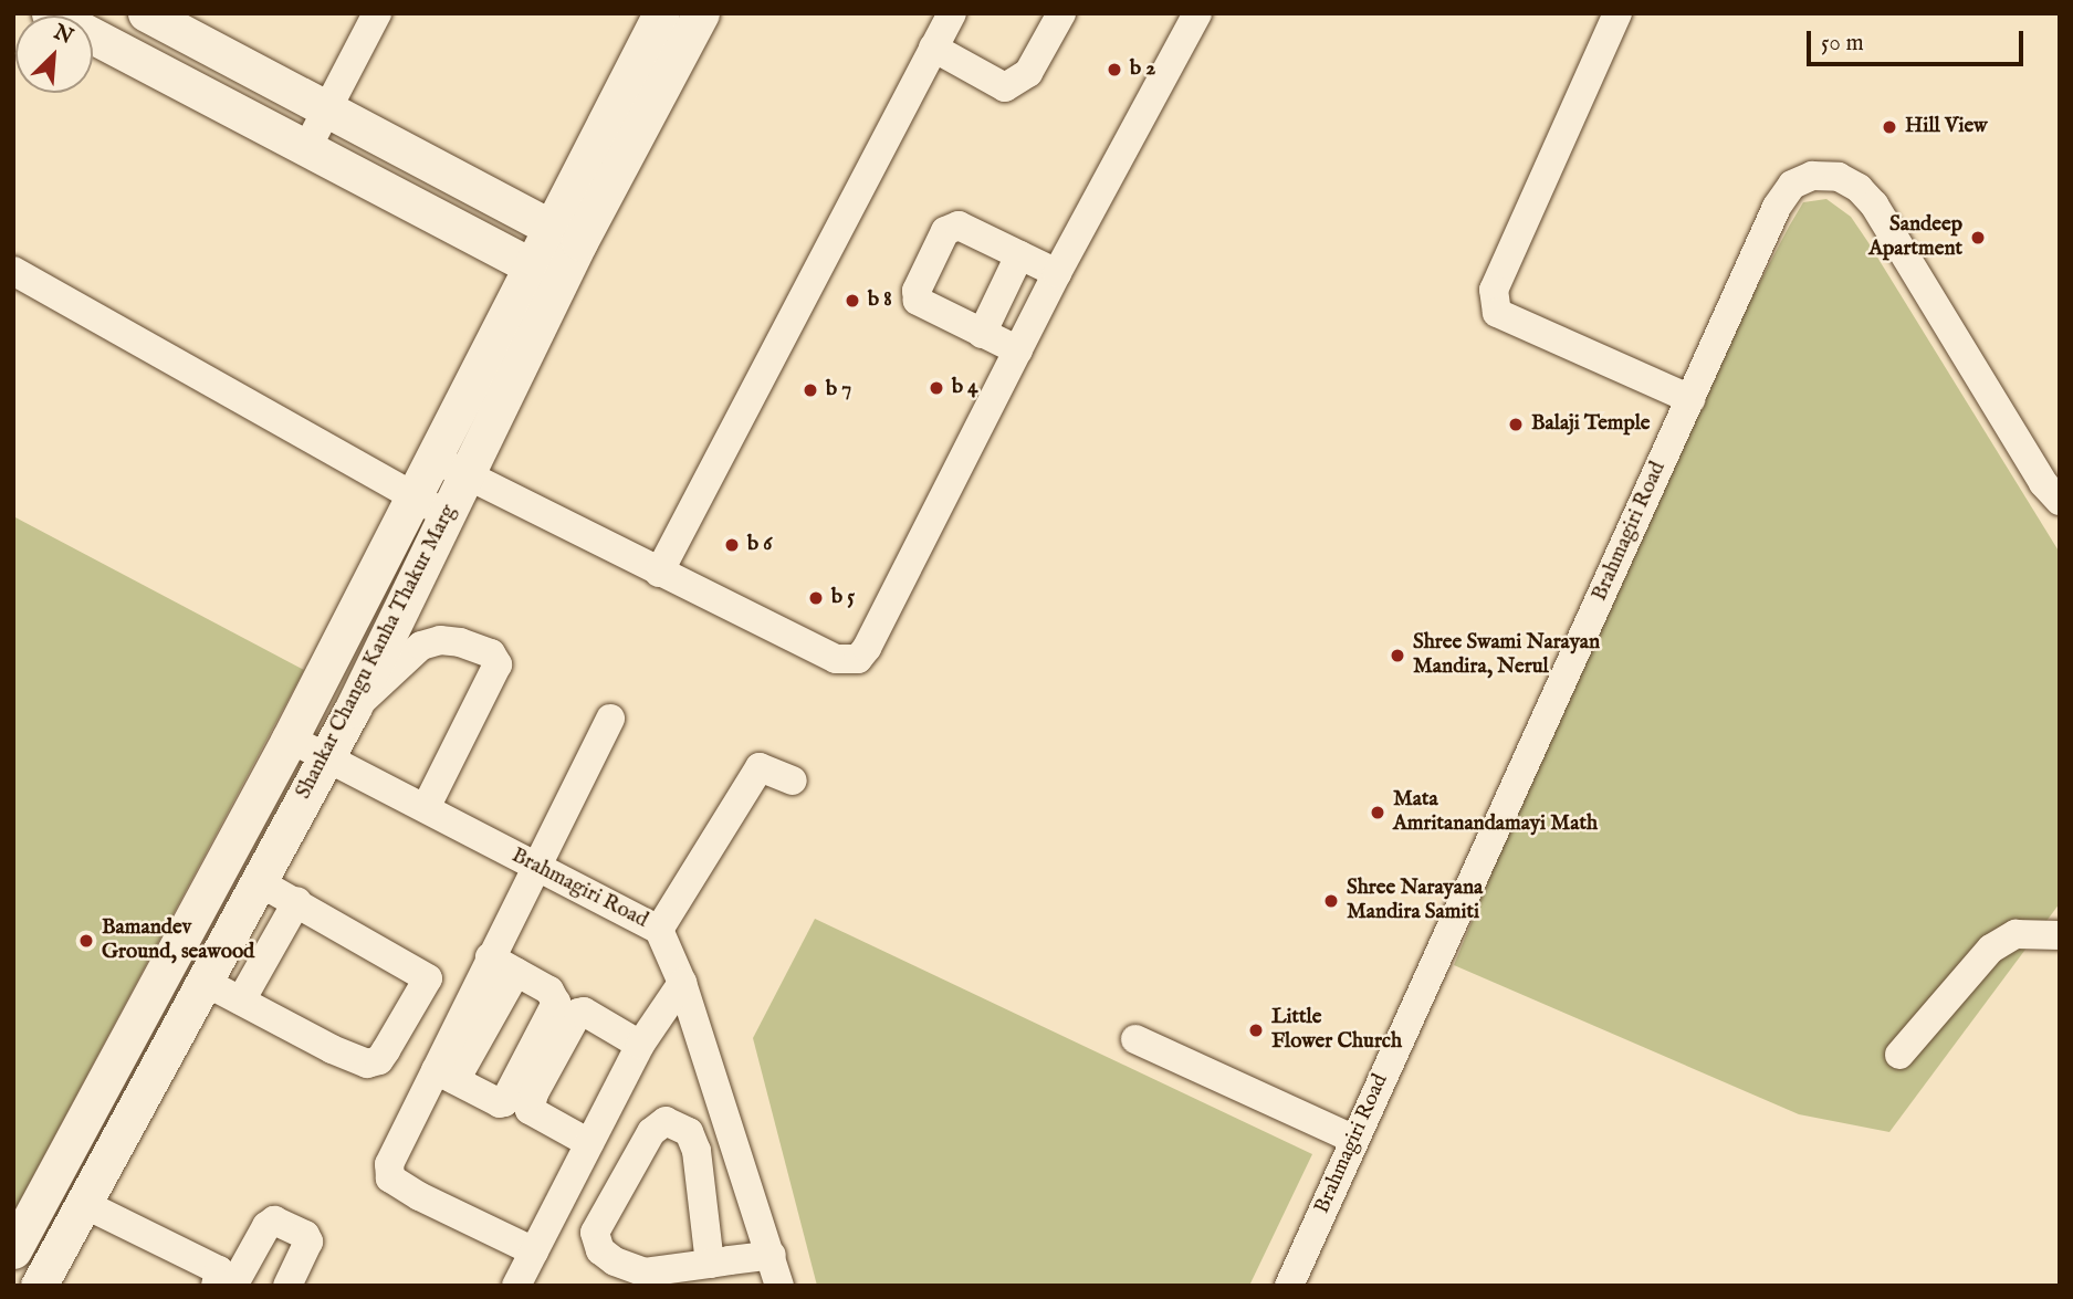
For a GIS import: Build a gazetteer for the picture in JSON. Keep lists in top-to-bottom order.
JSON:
{
  "streets": {
    "street": ["Brahmagiri Road", "Shankar Changu Kanha Thakur Marg"]
  },
  "crossings": [
    ["Brahmagiri Road", "Shankar Changu Kanha Thakur Marg"]
  ],
  "places": [
    "b 2",
    "Hill View",
    "Sandeep Apartment",
    "b 8",
    "b 4",
    "b 7",
    "Balaji Temple",
    "b 6",
    "b 5",
    "Shree Swami Narayan Mandira, Nerul",
    "Mata Amritanandamayi Math",
    "Shree Narayana Mandira Samiti",
    "Bamandev Ground, seawood",
    "Little Flower Church"
  ],
  "scale_bar": "50 m",
  "north": "top right"
}
